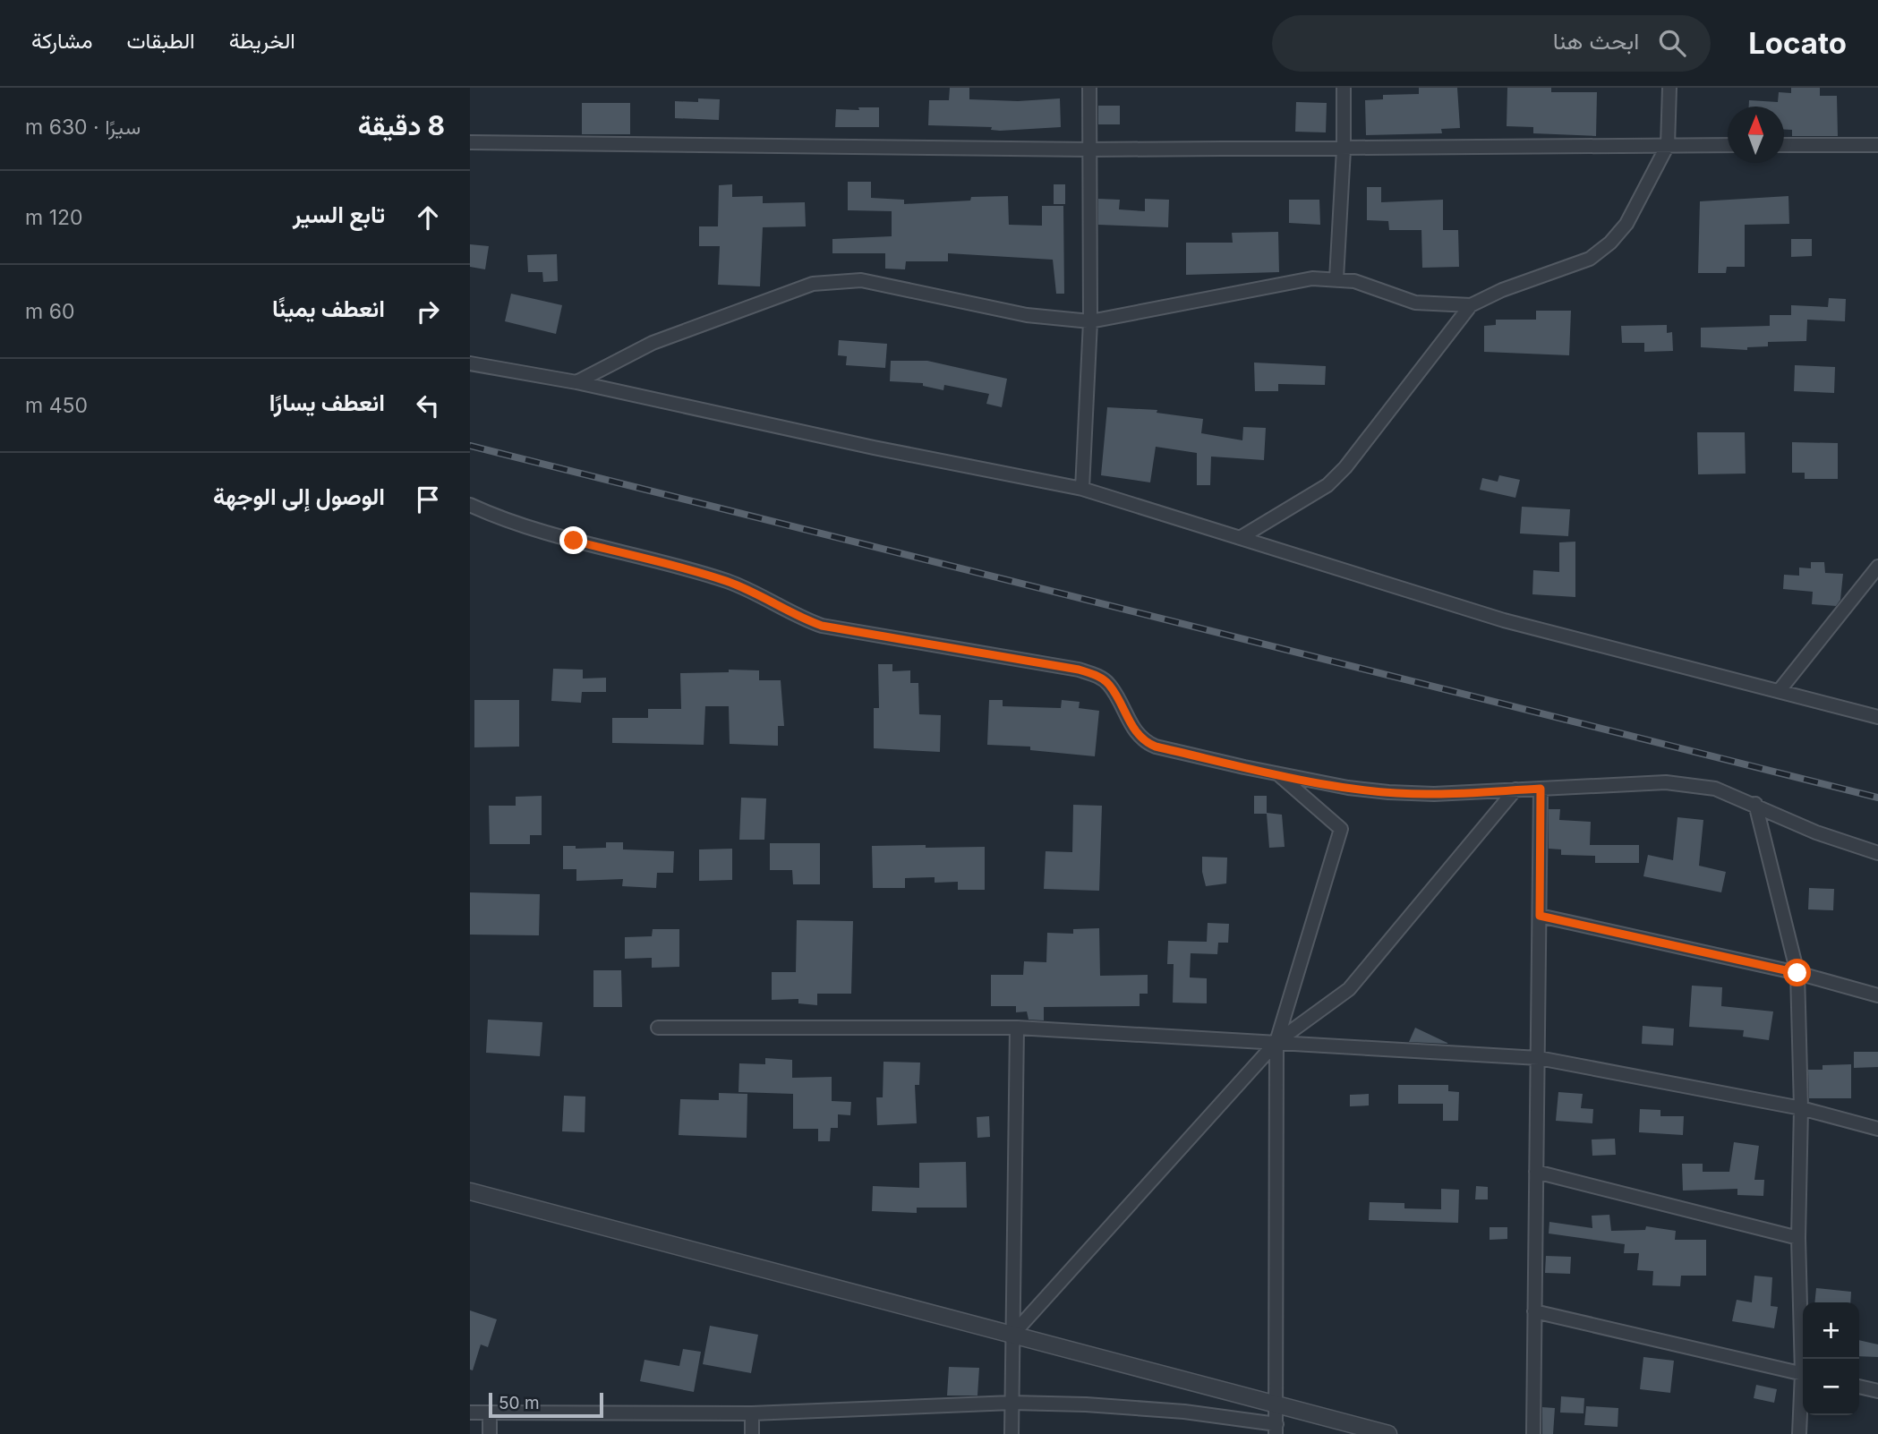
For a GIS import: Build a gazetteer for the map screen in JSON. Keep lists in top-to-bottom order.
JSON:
{
  "scale_bar": "50 m",
  "north": "top",
  "page": {
    "header": "Locato",
    "search": "ابحث هنا",
    "nav": ["الخريطة", "الطبقات", "مشاركة"],
    "heading": ["8 دقيقة", "سيرًا · 630 m"],
    "list": [
      ["تابع السير", "120 m"],
      ["انعطف يمينًا", "60 m"],
      ["انعطف يسارًا", "450 m"],
      "الوصول إلى الوجهة"
    ],
    "map_buttons": ["+", "−"],
    "scale": "50 m"
  }
}
